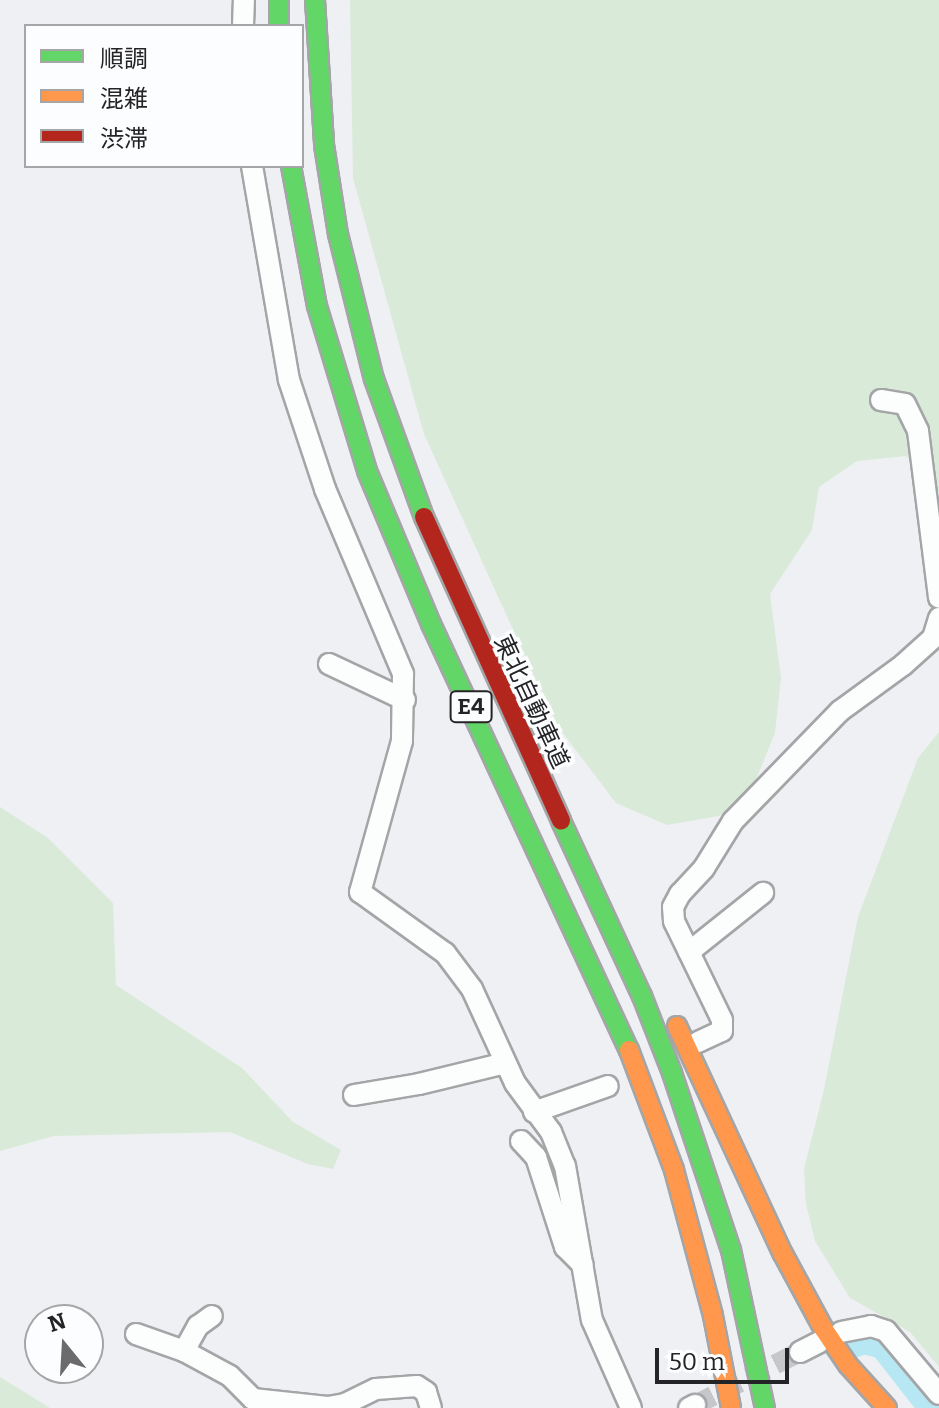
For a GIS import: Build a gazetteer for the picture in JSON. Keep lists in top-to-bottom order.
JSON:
{
  "streets": {
    "highway": ["東北自動車道", "E4"]
  },
  "legend": ["順調", "混雑", "渋滞"],
  "scale_bar": "50 m",
  "north": "top"
}
